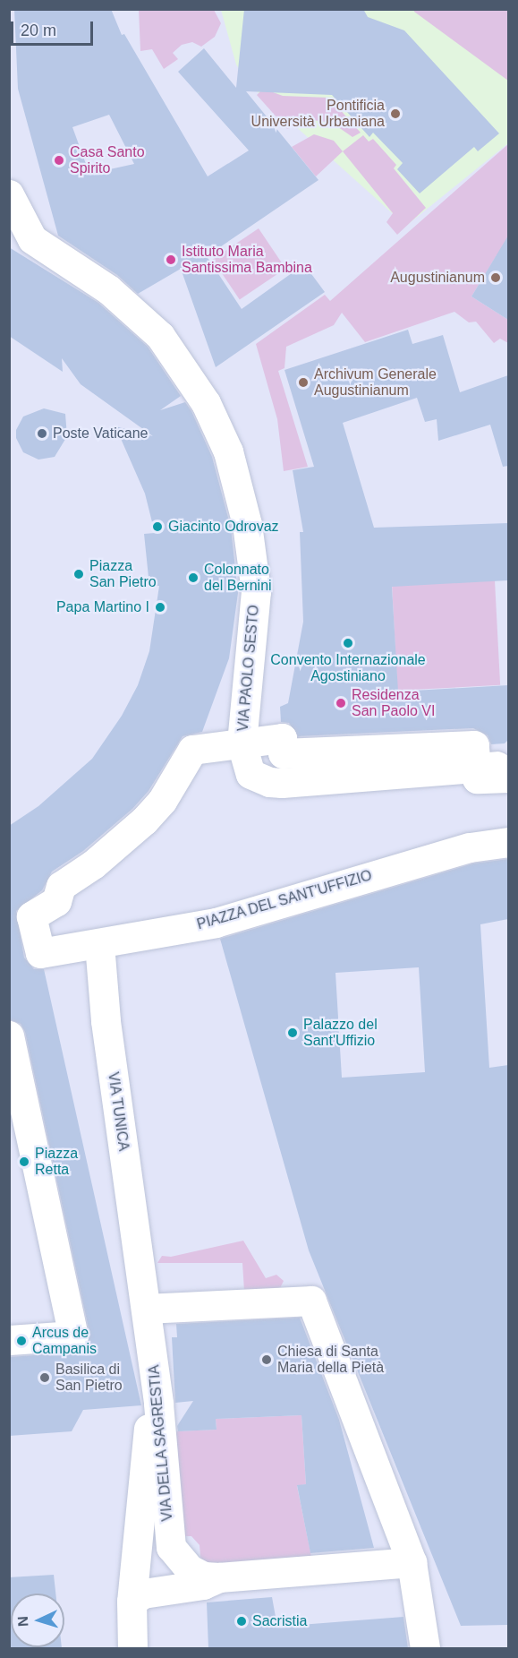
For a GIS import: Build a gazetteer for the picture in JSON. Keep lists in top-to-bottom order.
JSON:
{
  "streets": {
    "street": [
      "VIA PAOLO SESTO",
      "PIAZZA DEL SANT'UFFIZIO",
      "VIA TUNICA",
      "VIA DELLA SAGRESTIA"
    ]
  },
  "crossings": [
    ["VIA PAOLO SESTO", "PIAZZA DEL SANT'UFFIZIO"],
    ["PIAZZA DEL SANT'UFFIZIO", "VIA TUNICA"],
    ["VIA TUNICA", "VIA DELLA SAGRESTIA"]
  ],
  "places": [
    "Pontificia Università Urbaniana",
    "Casa Santo Spirito",
    "Istituto Maria Santissima Bambina",
    "Augustinianum",
    "Archivum Generale Augustinianum",
    "Poste Vaticane",
    "Giacinto Odrovaz",
    "Piazza San Pietro",
    "Colonnato del Bernini",
    "Papa Martino I",
    "Convento Internazionale Agostiniano",
    "Residenza San Paolo VI",
    "Palazzo del Sant'Uffizio",
    "Piazza Retta",
    "Arcus de Campanis",
    "Chiesa di Santa Maria della Pietà",
    "Basilica di San Pietro",
    "Sacristia"
  ],
  "scale_bar": "20 m",
  "north": "left"
}
